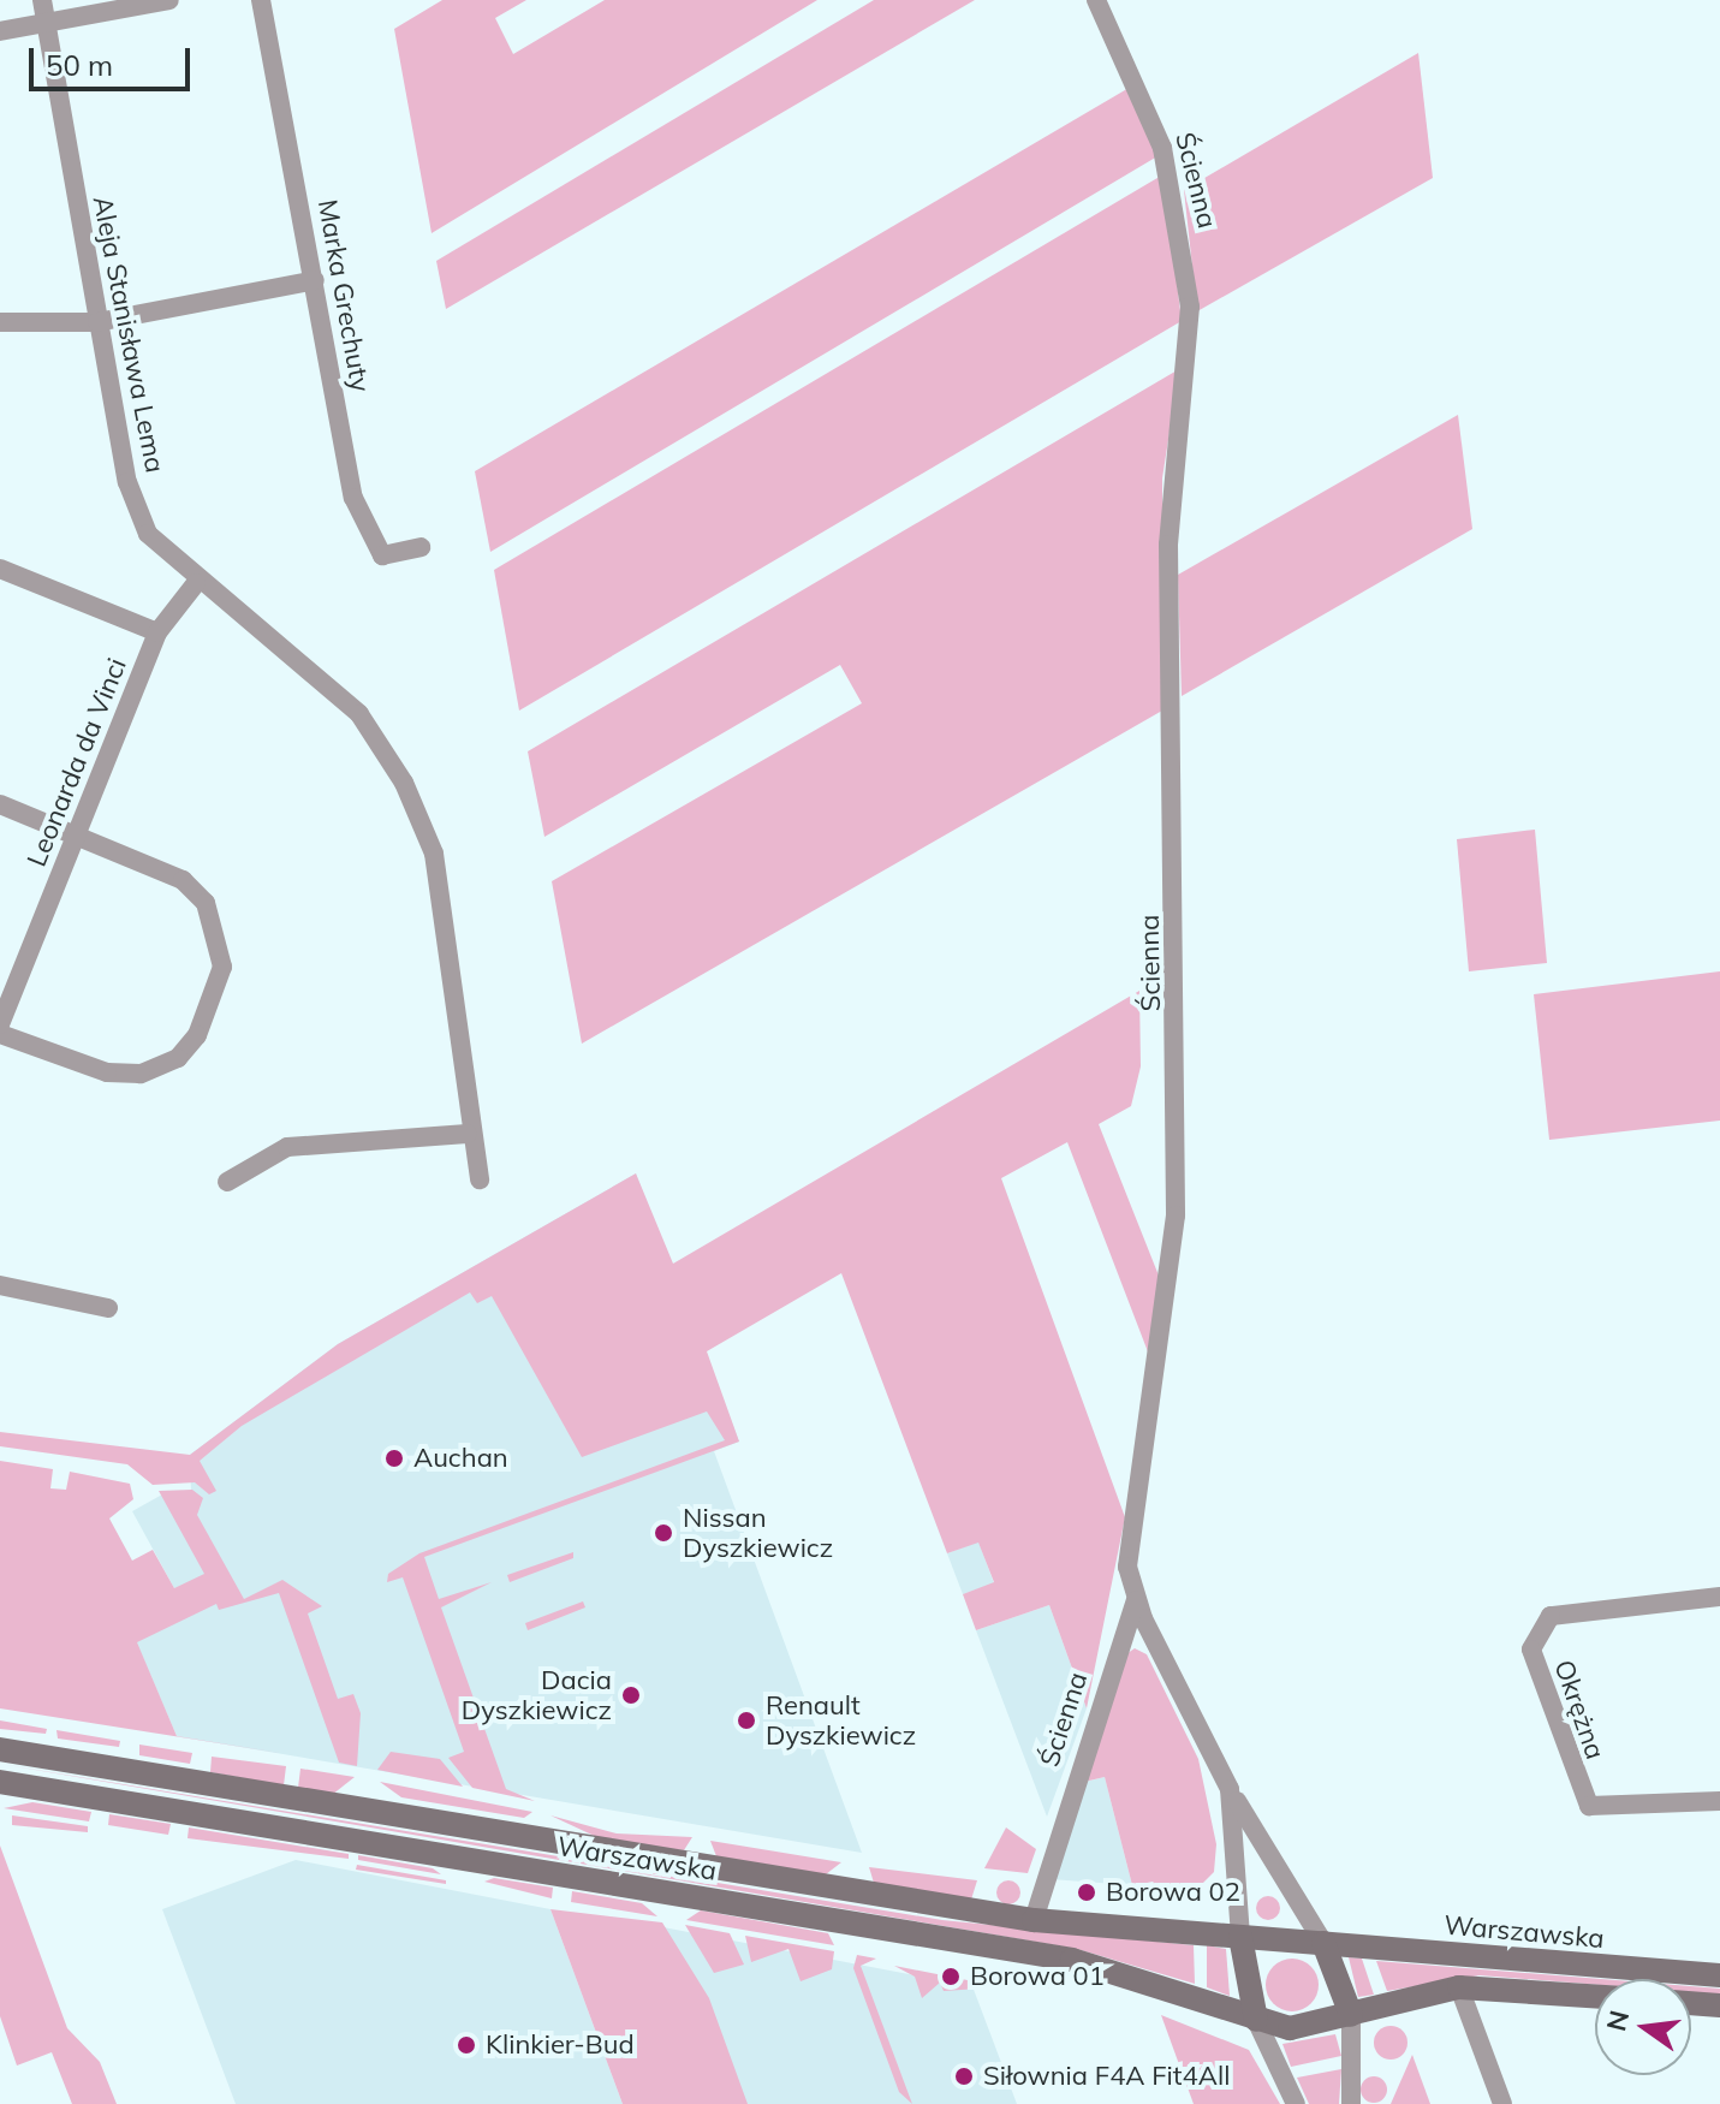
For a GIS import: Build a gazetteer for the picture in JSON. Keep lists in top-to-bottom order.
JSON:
{
  "streets": {
    "main road": ["Warszawska"],
    "street": [
      "Ścienna",
      "Marka Grechuty",
      "Aleja Stanisława Lema",
      "Leonarda da Vinci",
      "Okrężna"
    ]
  },
  "crossings": [
    ["Ścienna", "Warszawska"],
    ["Aleja Stanisława Lema", "Leonarda da Vinci"]
  ],
  "places": [
    "Auchan",
    "Nissan Dyszkiewicz",
    "Dacia Dyszkiewicz",
    "Renault Dyszkiewicz",
    "Borowa 02",
    "Borowa 01",
    "Klinkier-Bud",
    "Siłownia F4A Fit4All"
  ],
  "scale_bar": "50 m",
  "north": "left"
}
